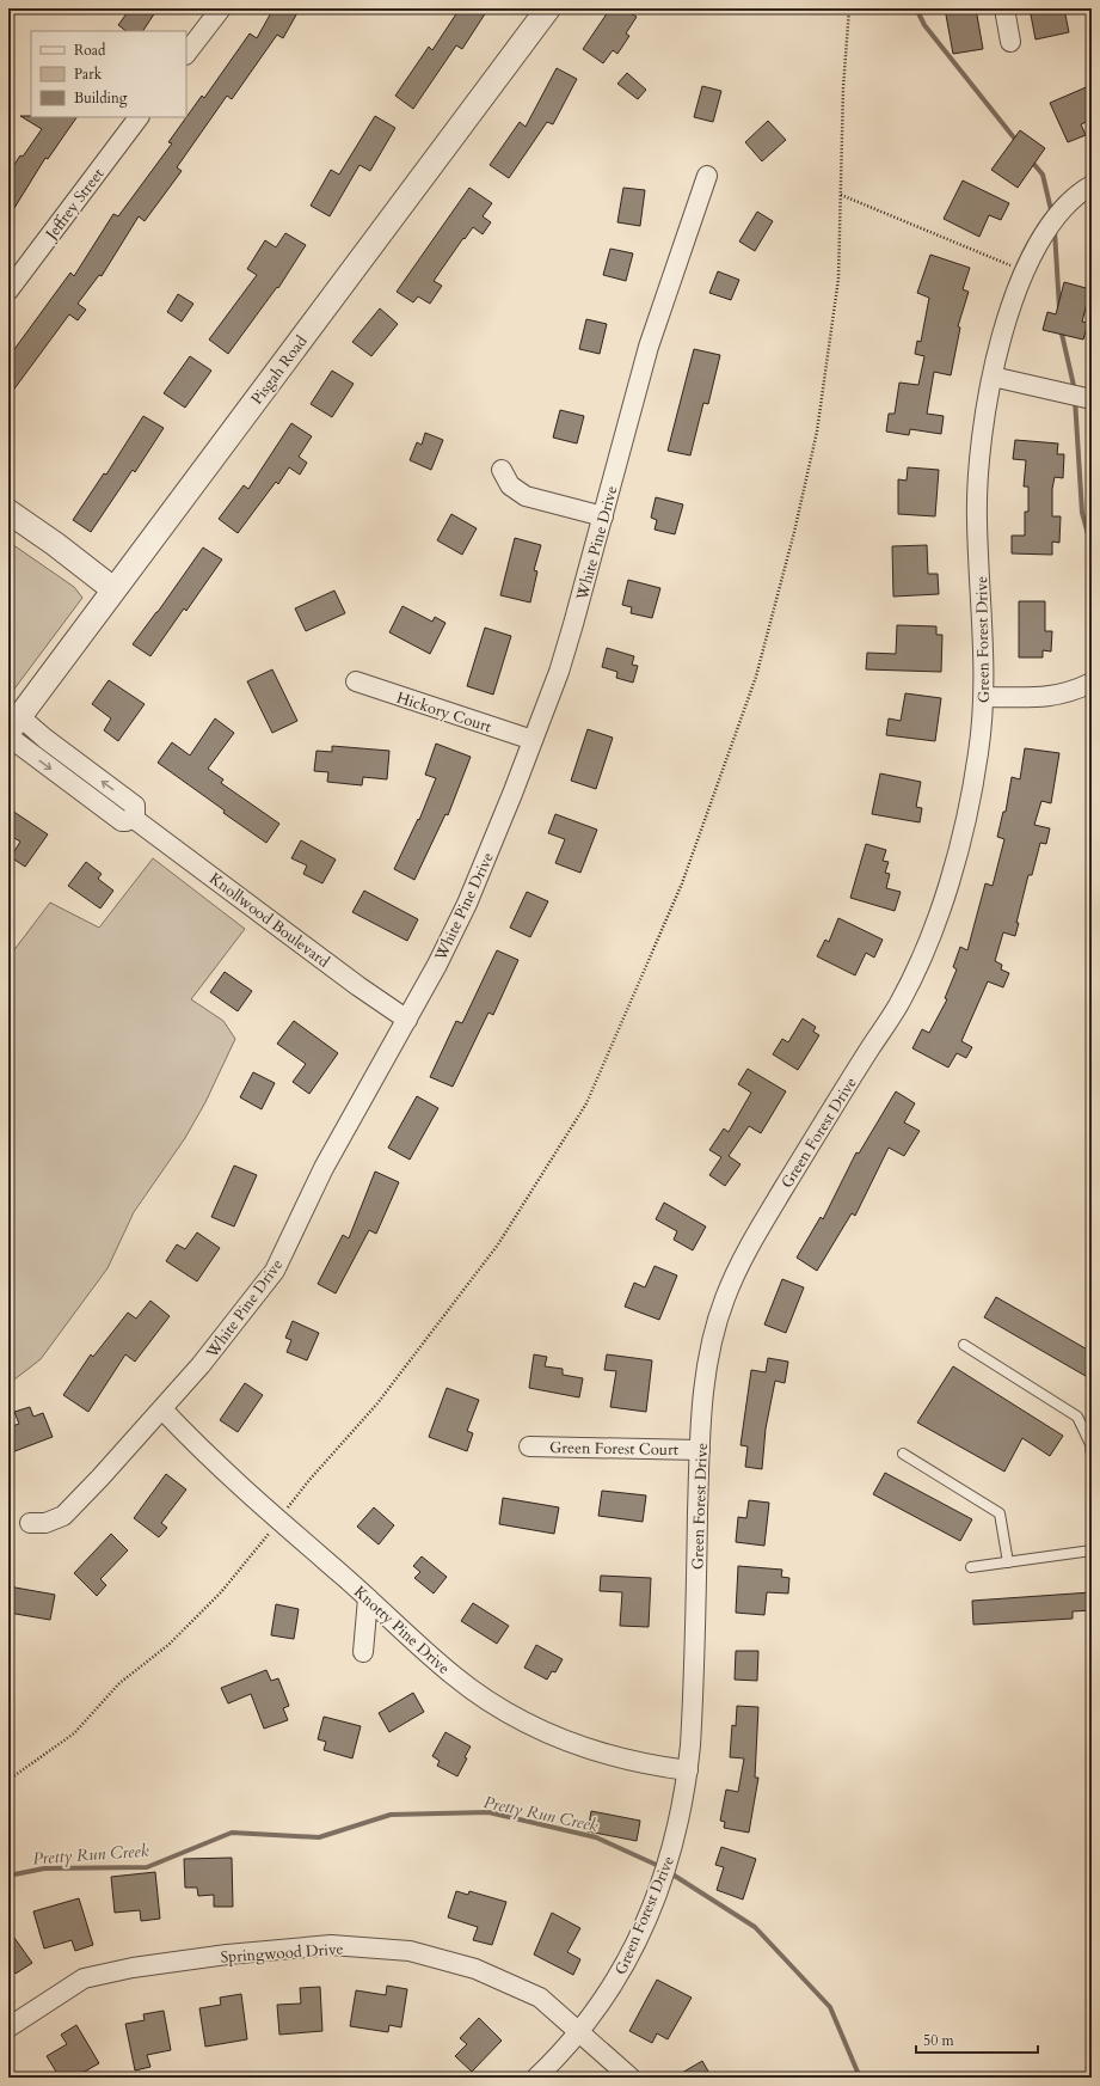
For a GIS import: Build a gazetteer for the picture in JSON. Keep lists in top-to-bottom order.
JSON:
{
  "streets": {
    "street": [
      "Jeffrey Street",
      "Pisgah Road",
      "White Pine Drive",
      "Green Forest Drive",
      "Hickory Court",
      "Knollwood Boulevard",
      "Green Forest Court",
      "Knotty Pine Drive",
      "Springwood Drive"
    ]
  },
  "crossings": [
    ["Pisgah Road", "Knollwood Boulevard"],
    ["White Pine Drive", "Hickory Court"],
    ["White Pine Drive", "Knollwood Boulevard"],
    ["White Pine Drive", "Knotty Pine Drive"],
    ["Green Forest Drive", "Green Forest Court"],
    ["Green Forest Drive", "Knotty Pine Drive"],
    ["Green Forest Drive", "Springwood Drive"]
  ],
  "water": ["Pretty Run Creek"],
  "legend": ["Road", "Park", "Building"],
  "scale_bar": "50 m"
}
